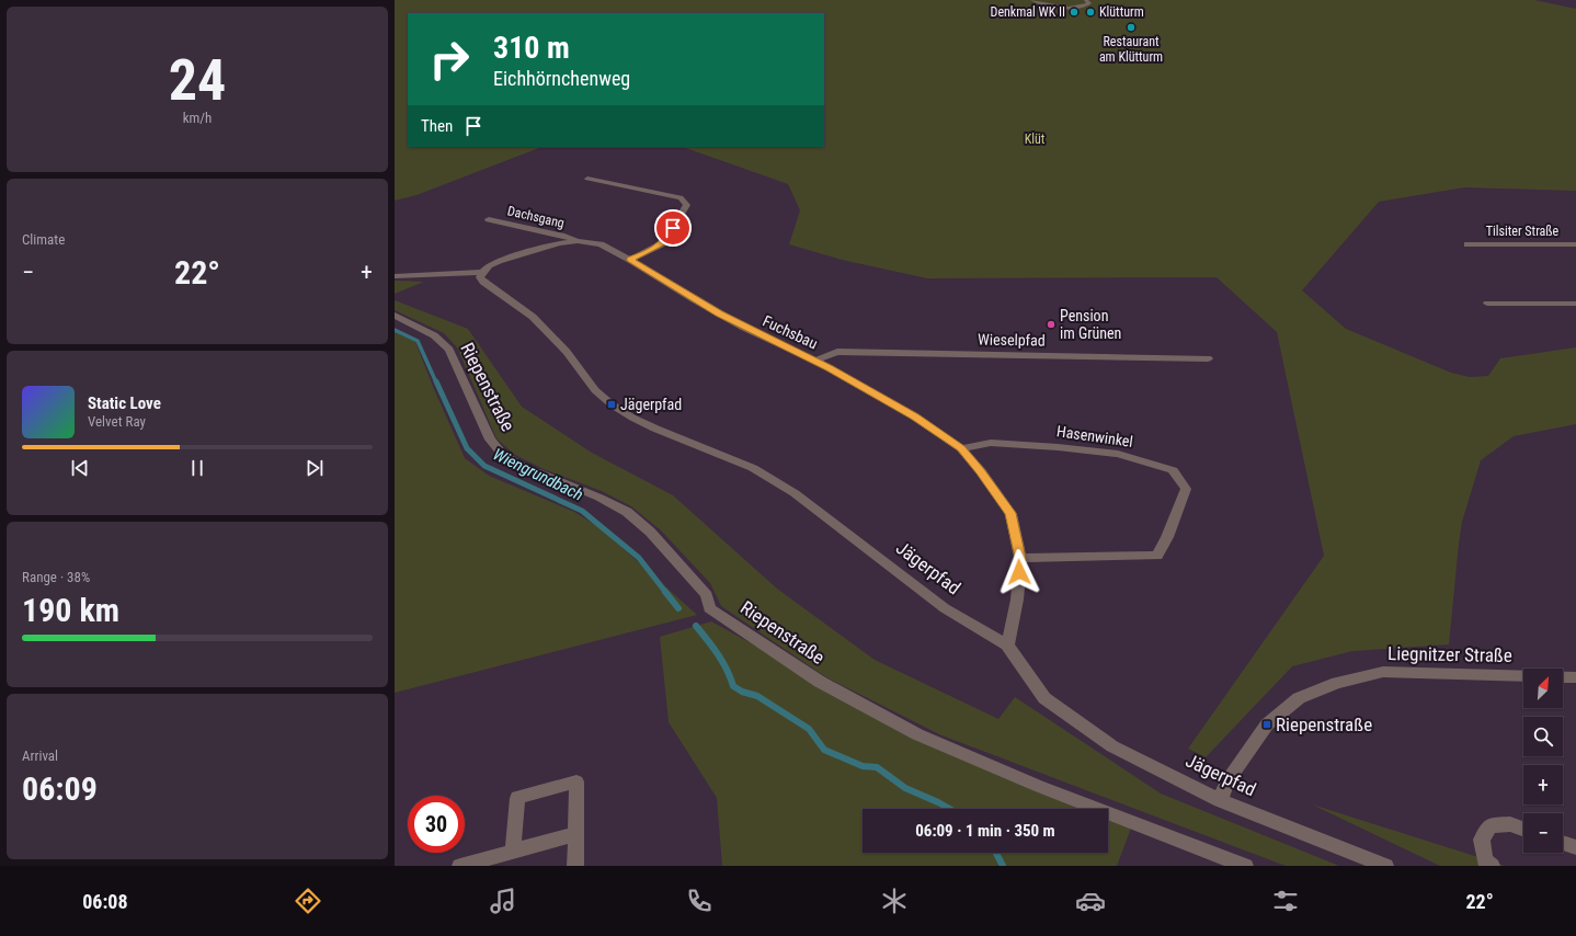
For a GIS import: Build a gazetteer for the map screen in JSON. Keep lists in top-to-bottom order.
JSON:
{
  "streets": {
    "street": [
      "Dachsgang",
      "Tilsiter Straße",
      "Fuchsbau",
      "Wieselpfad",
      "Riepenstraße",
      "Hasenwinkel",
      "Jägerpfad",
      "Liegnitzer Straße"
    ]
  },
  "crossings": [
    ["Dachsgang", "Fuchsbau"],
    ["Fuchsbau", "Wieselpfad"],
    ["Fuchsbau", "Hasenwinkel"],
    ["Fuchsbau", "Jägerpfad"],
    ["Jägerpfad", "Liegnitzer Straße"]
  ],
  "water": ["Wiengrundbach"],
  "parks": ["Klüt"],
  "places": {
    "other": [
      "Denkmal WK II",
      "Klütturm",
      "Restaurant am Klütturm",
      "Pension im Grünen"
    ],
    "transit": ["Jägerpfad", "Riepenstraße"]
  },
  "north": "top right",
  "page": {
    "tile": [
      ["24", "km/h"],
      "Climate",
      ["Range · 38%", "190 km"],
      ["Arrival", "06:09"]
    ],
    "turn": ["310 m", "Eichhörnchenweg"],
    "then": "Then",
    "heat": ["−", "22°", "+"],
    "song": ["Static Love", "Velvet Ray"],
    "map_buttons": ["+", "−"],
    "limit": "30",
    "trip": "06:09 · 1 min · 350 m",
    "tabs": ["06:08", "22°"]
  }
}
